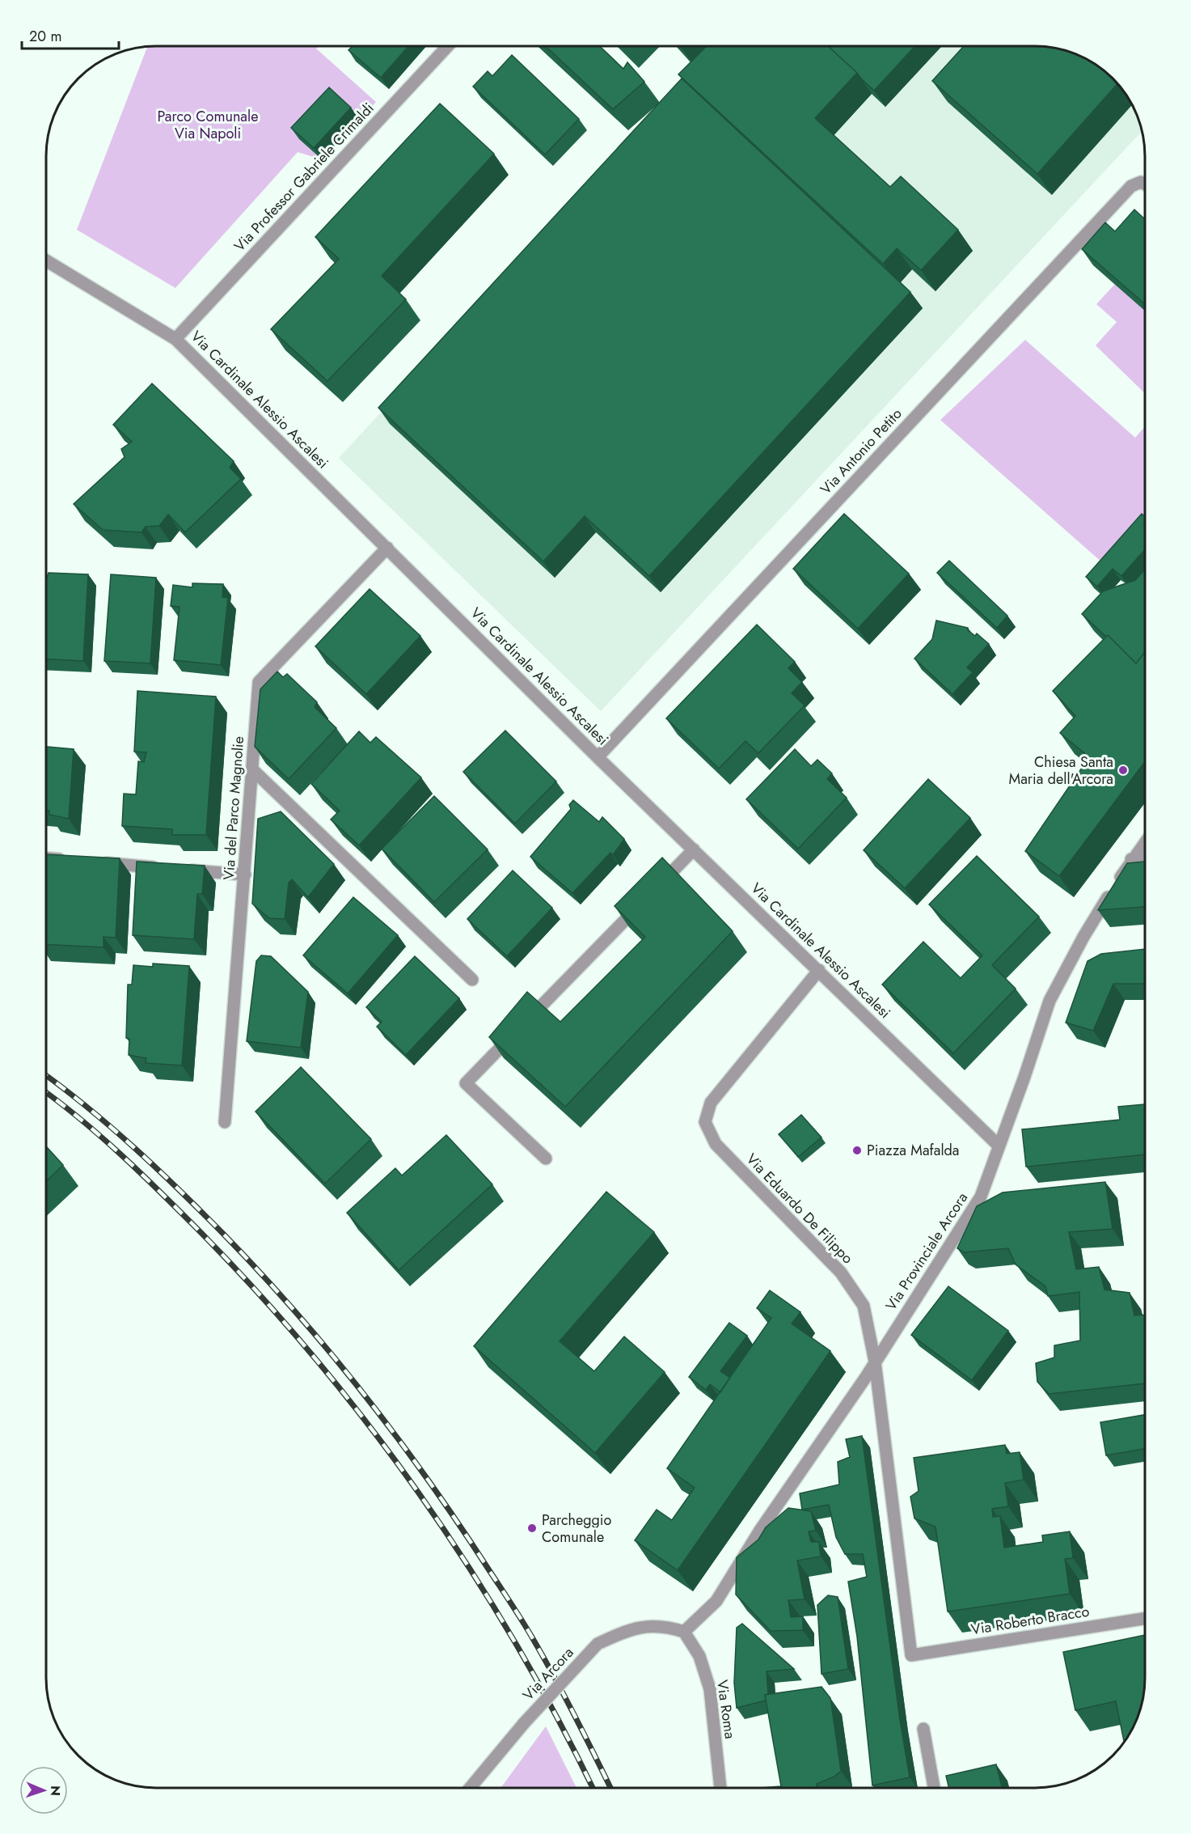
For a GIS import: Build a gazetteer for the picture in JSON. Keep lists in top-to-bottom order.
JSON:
{
  "streets": {
    "street": [
      "Via Professor Gabriele Crimaldi",
      "Via Cardinale Alessio Ascalesi",
      "Via Antonio Petito",
      "Via del Parco Magnolie",
      "Via Eduardo De Filippo",
      "Via Provinciale Arcora",
      "Via Roberto Bracco",
      "Via Arcora",
      "Via Roma"
    ]
  },
  "crossings": [
    ["Via Professor Gabriele Crimaldi", "Via Cardinale Alessio Ascalesi"],
    ["Via Cardinale Alessio Ascalesi", "Via Antonio Petito"],
    ["Via Cardinale Alessio Ascalesi", "Via del Parco Magnolie"],
    ["Via Cardinale Alessio Ascalesi", "Via Eduardo De Filippo"],
    ["Via Cardinale Alessio Ascalesi", "Via Provinciale Arcora"],
    ["Via Eduardo De Filippo", "Via Provinciale Arcora"],
    ["Via Eduardo De Filippo", "Via Roberto Bracco"],
    ["Via Provinciale Arcora", "Via Arcora"],
    ["Via Provinciale Arcora", "Via Roma"],
    ["Via Arcora", "Via Roma"]
  ],
  "parks": ["Parco Comunale Via Napoli"],
  "places": ["Chiesa Santa Maria dell'Arcora", "Piazza Mafalda", "Parcheggio Comunale"],
  "scale_bar": "20 m",
  "north": "right"
}
